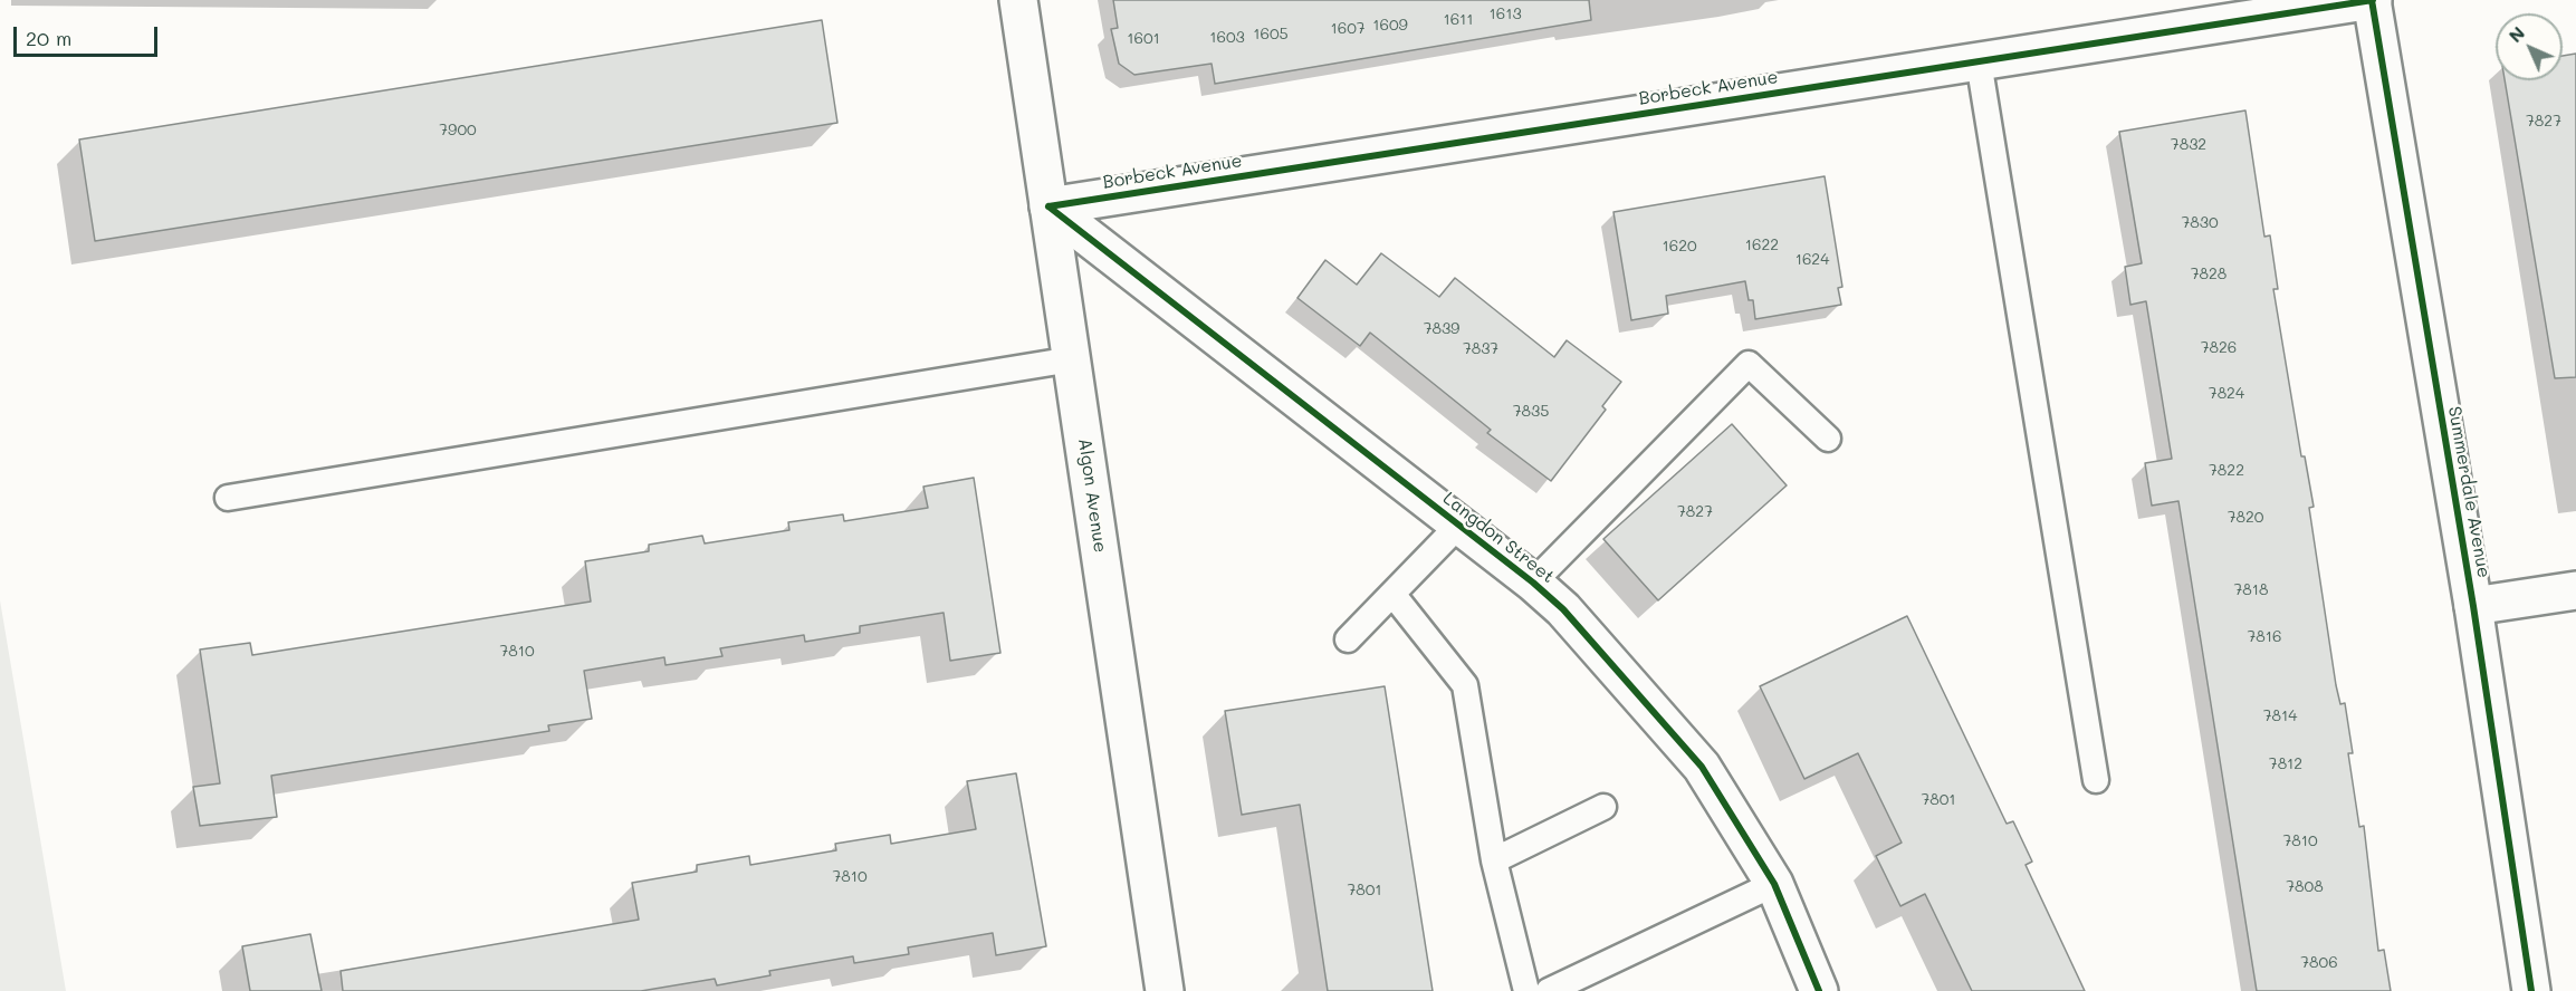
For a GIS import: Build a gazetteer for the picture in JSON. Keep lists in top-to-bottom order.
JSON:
{
  "streets": {
    "street": [
      "Borbeck Avenue",
      "Summerdale Avenue",
      "Algon Avenue",
      "Langdon Street"
    ]
  },
  "crossings": [
    ["Borbeck Avenue", "Summerdale Avenue"],
    ["Borbeck Avenue", "Algon Avenue"],
    ["Borbeck Avenue", "Langdon Street"],
    ["Algon Avenue", "Langdon Street"]
  ],
  "house_numbers": [
    "1613",
    "1611",
    "1609",
    "1607",
    "1605",
    "1603",
    "1601",
    "7827",
    "7900",
    "7832",
    "7830",
    "1622",
    "1620",
    "1624",
    "7828",
    "7839",
    "7826",
    "7837",
    "7824",
    "7835",
    "7822",
    "7827",
    "7820",
    "7818",
    "7816",
    "7810",
    "7814",
    "7812",
    "7801",
    "7810",
    "7810",
    "7808",
    "7801",
    "7806"
  ],
  "scale_bar": "20 m",
  "north": "top left"
}
